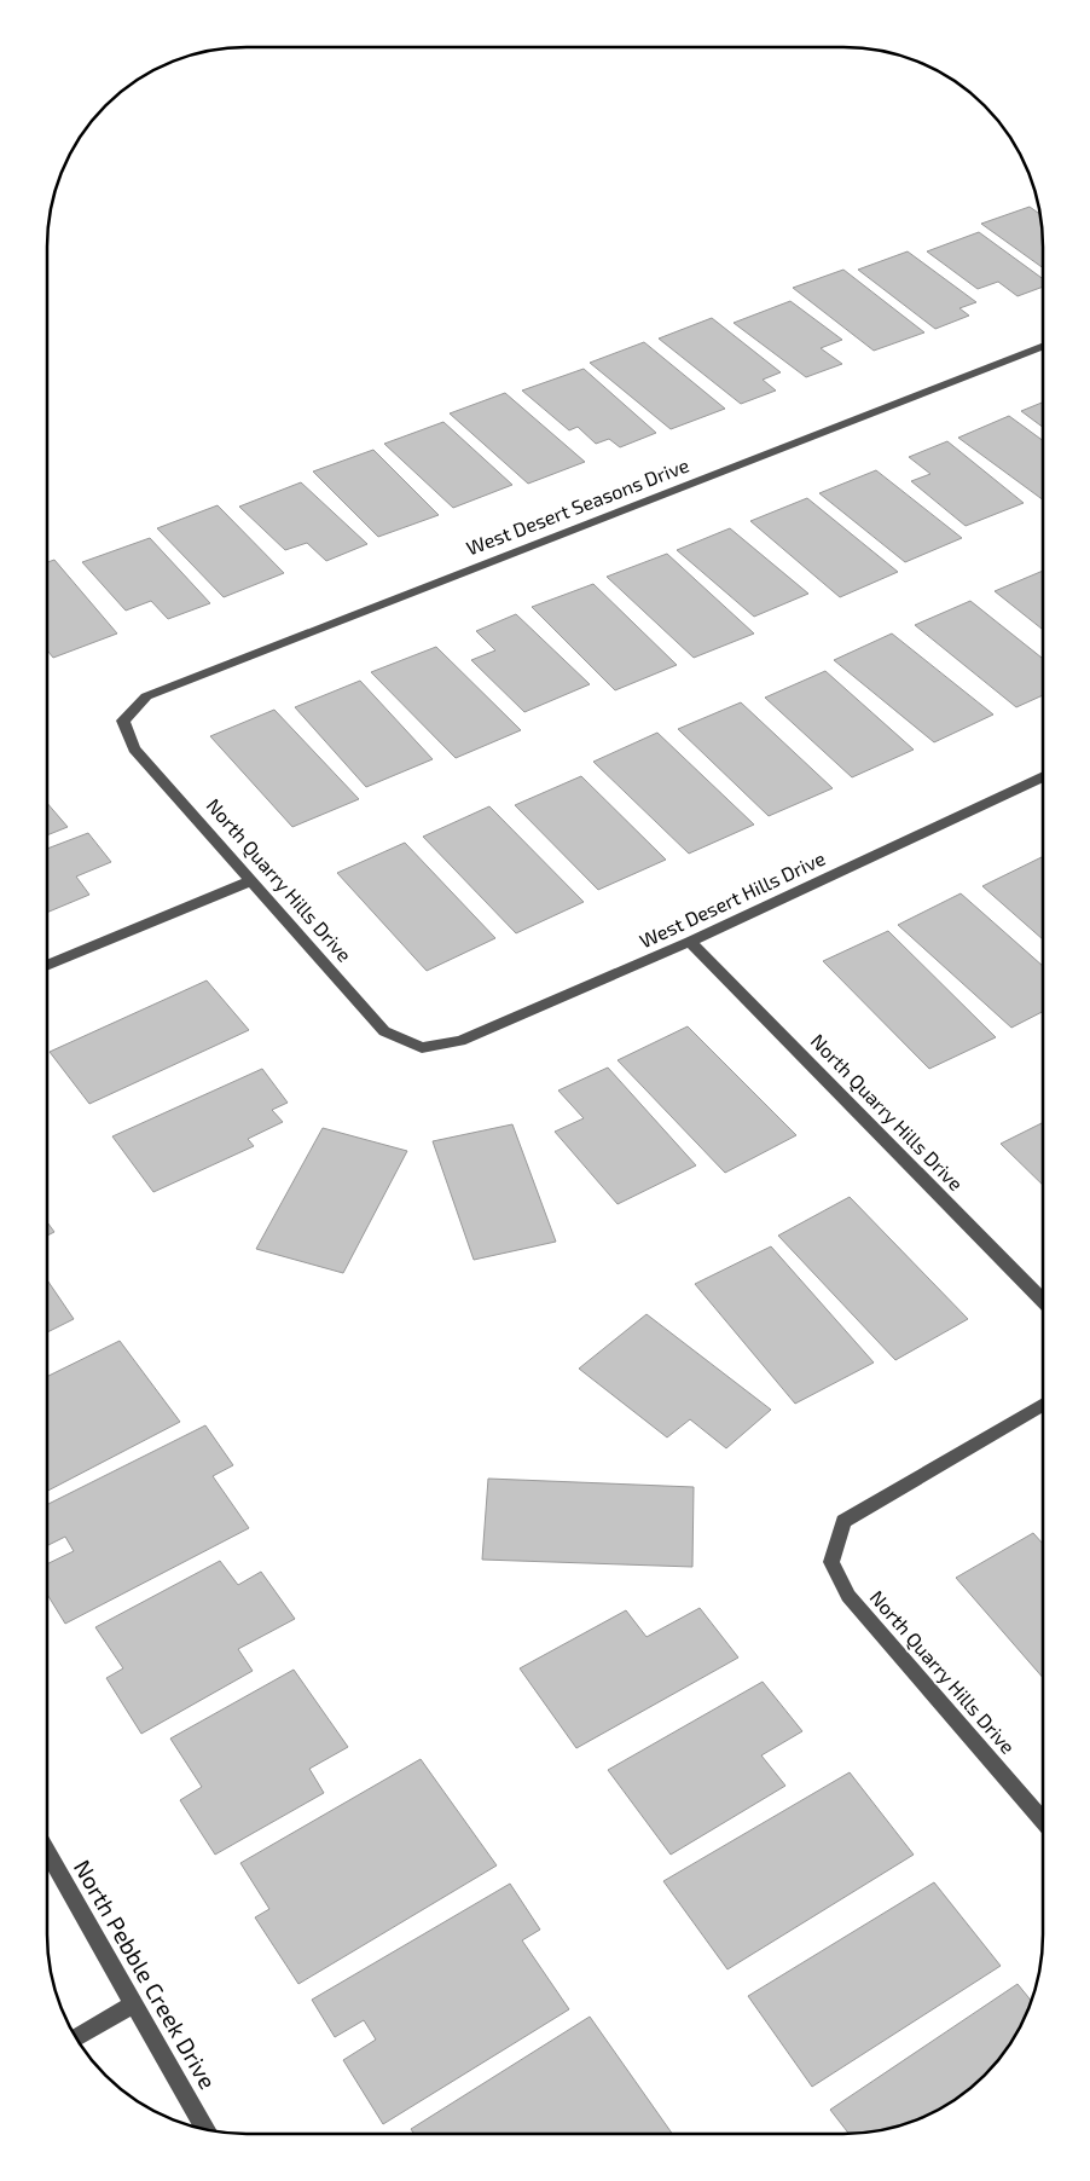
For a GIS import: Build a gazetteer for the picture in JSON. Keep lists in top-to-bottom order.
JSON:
{
  "streets": {
    "street": [
      "West Desert Seasons Drive",
      "North Quarry Hills Drive",
      "West Desert Hills Drive",
      "North Pebble Creek Drive"
    ]
  },
  "crossings": [
    ["West Desert Seasons Drive", "North Quarry Hills Drive"],
    ["North Quarry Hills Drive", "West Desert Hills Drive"]
  ]
}
